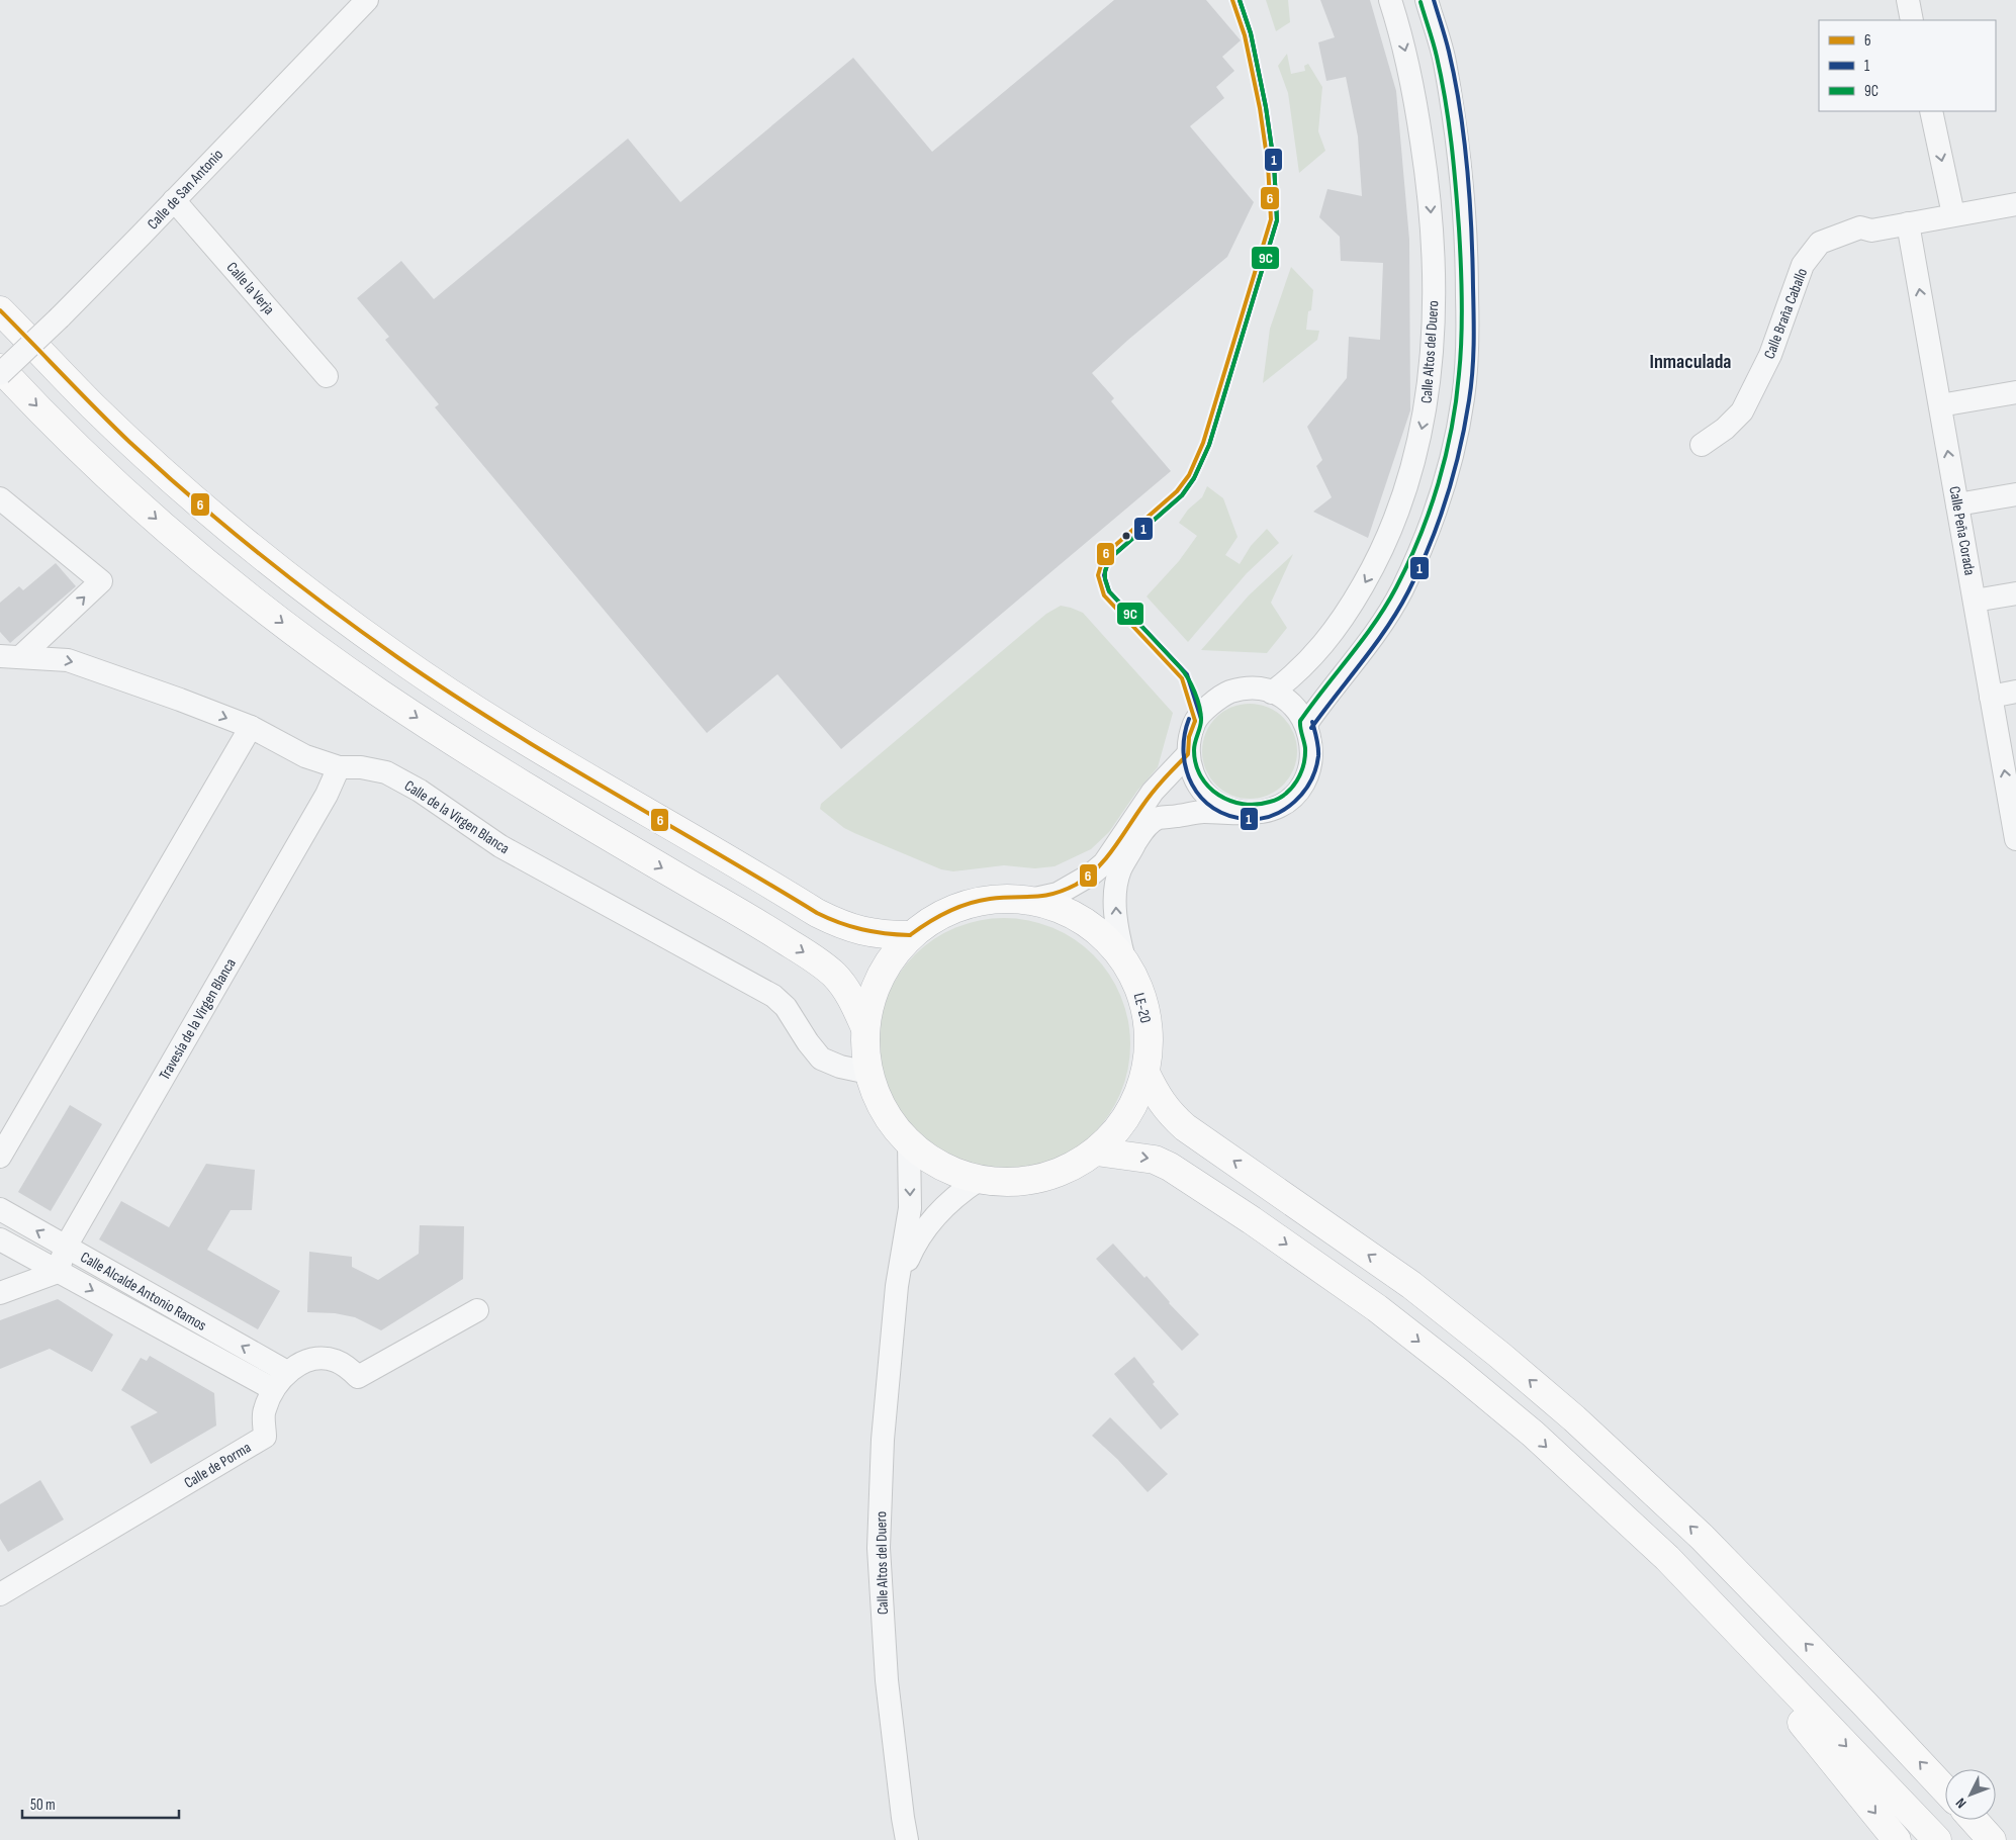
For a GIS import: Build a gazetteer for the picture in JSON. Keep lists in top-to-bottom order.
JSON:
{
  "streets": {
    "highway": ["LE-20"],
    "street": [
      "Calle de San Antonio",
      "Calle la Verja",
      "Calle Braña Caballo",
      "Calle Altos del Duero",
      "Calle Peña Corada",
      "Calle de la Virgen Blanca",
      "Travesía de la Virgen Blanca",
      "Calle Alcalde Antonio Ramos",
      "Calle de Porma"
    ]
  },
  "crossings": [
    ["Calle de San Antonio", "Calle la Verja"],
    ["Calle Braña Caballo", "Calle Peña Corada"],
    ["Calle Altos del Duero", "LE-20"],
    ["Calle de la Virgen Blanca", "LE-20"],
    ["Calle de la Virgen Blanca", "Travesía de la Virgen Blanca"],
    ["Travesía de la Virgen Blanca", "Calle Alcalde Antonio Ramos"],
    ["Calle Alcalde Antonio Ramos", "Calle de Porma"]
  ],
  "one_way": ["Calle Peña Corada"],
  "districts": ["Inmaculada"],
  "lines": ["transit line 6", "transit line 1", "transit line 9C"],
  "legend": ["6", "1", "9C"],
  "scale_bar": "50 m",
  "north": "bottom left"
}
